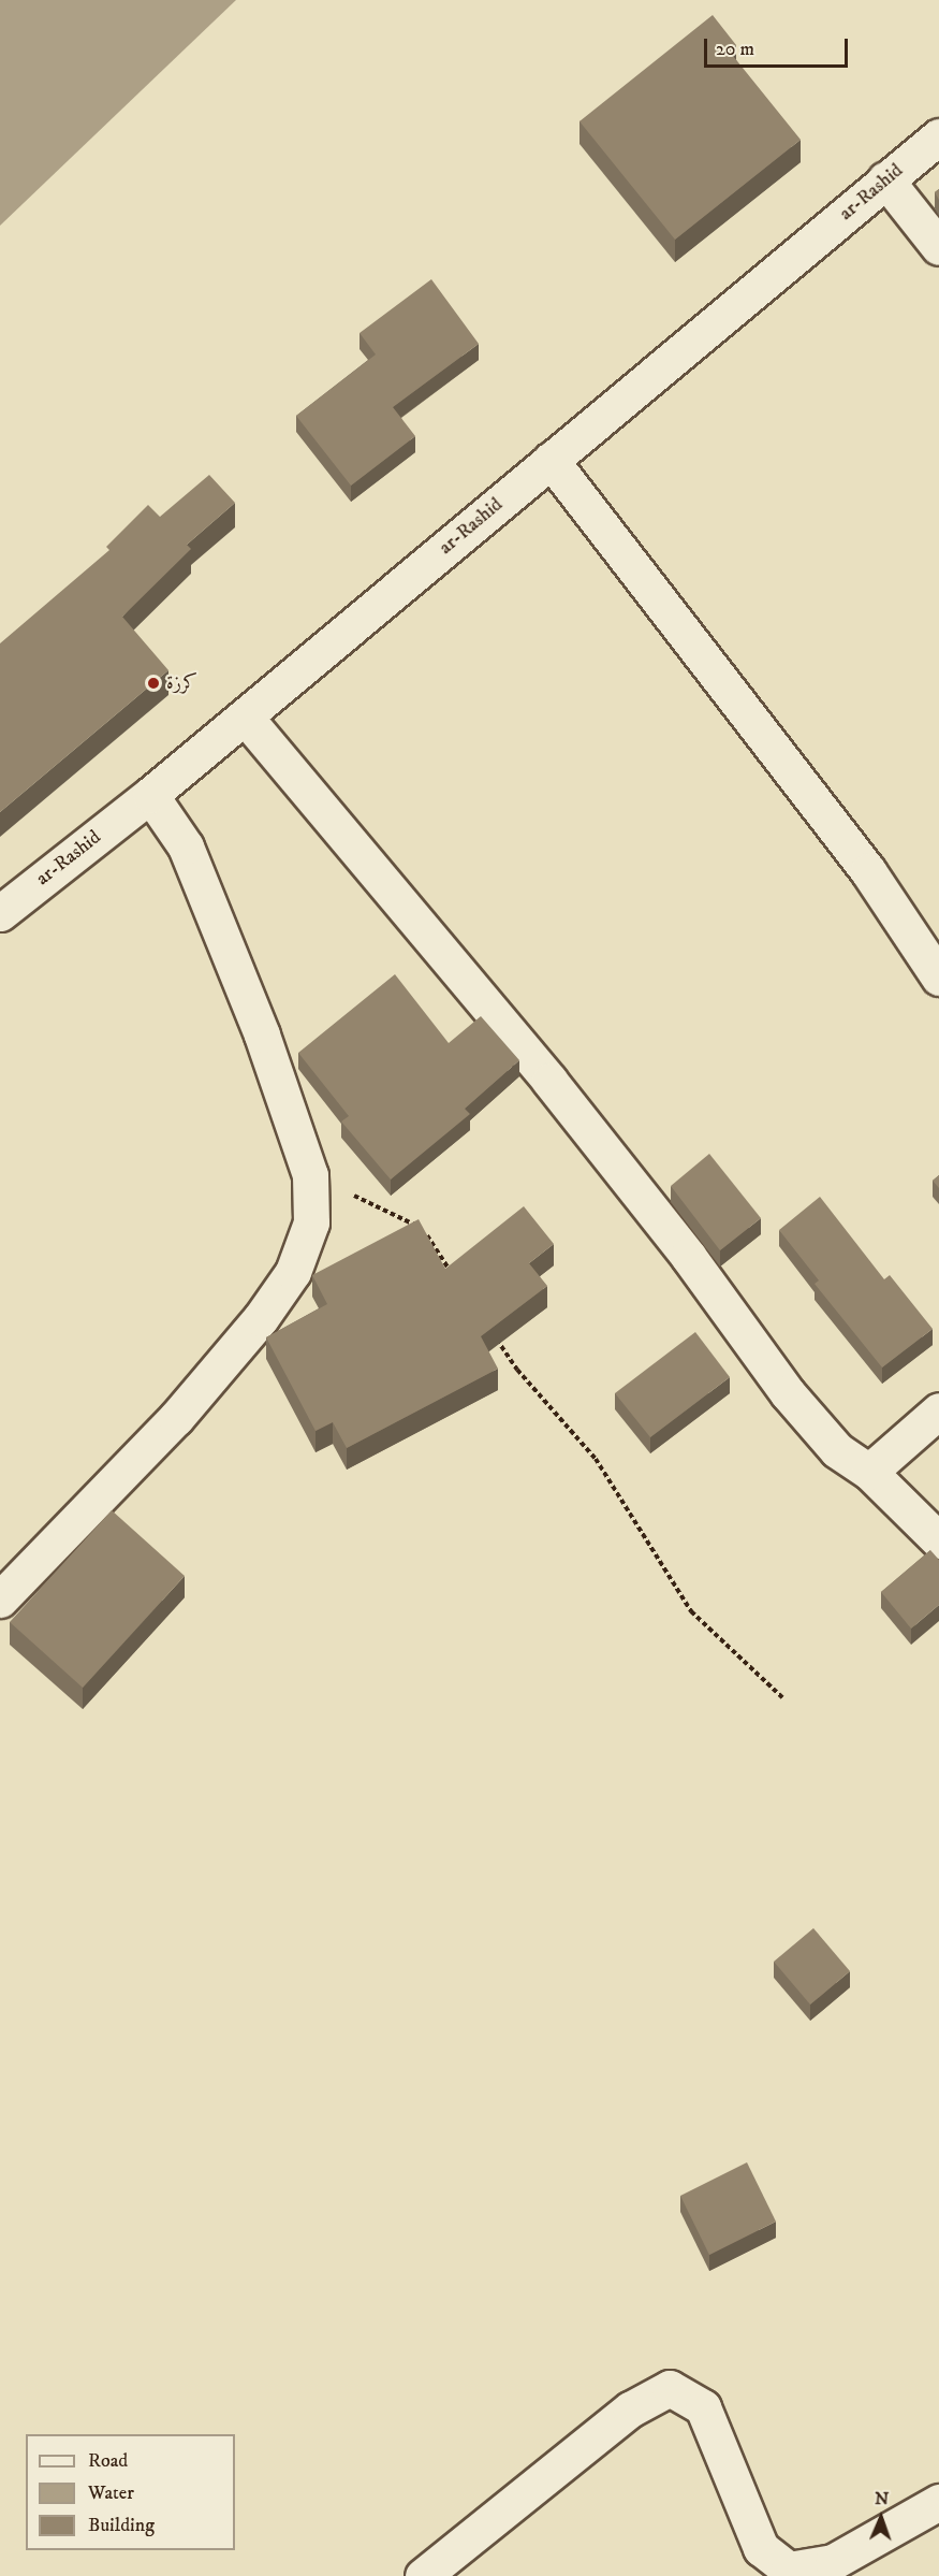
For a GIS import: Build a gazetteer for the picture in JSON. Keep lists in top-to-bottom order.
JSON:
{
  "streets": {
    "street": ["ar-Rashid"]
  },
  "places": ["كرزة"],
  "legend": ["Road", "Water", "Building"],
  "scale_bar": "20 m",
  "north": "top"
}
